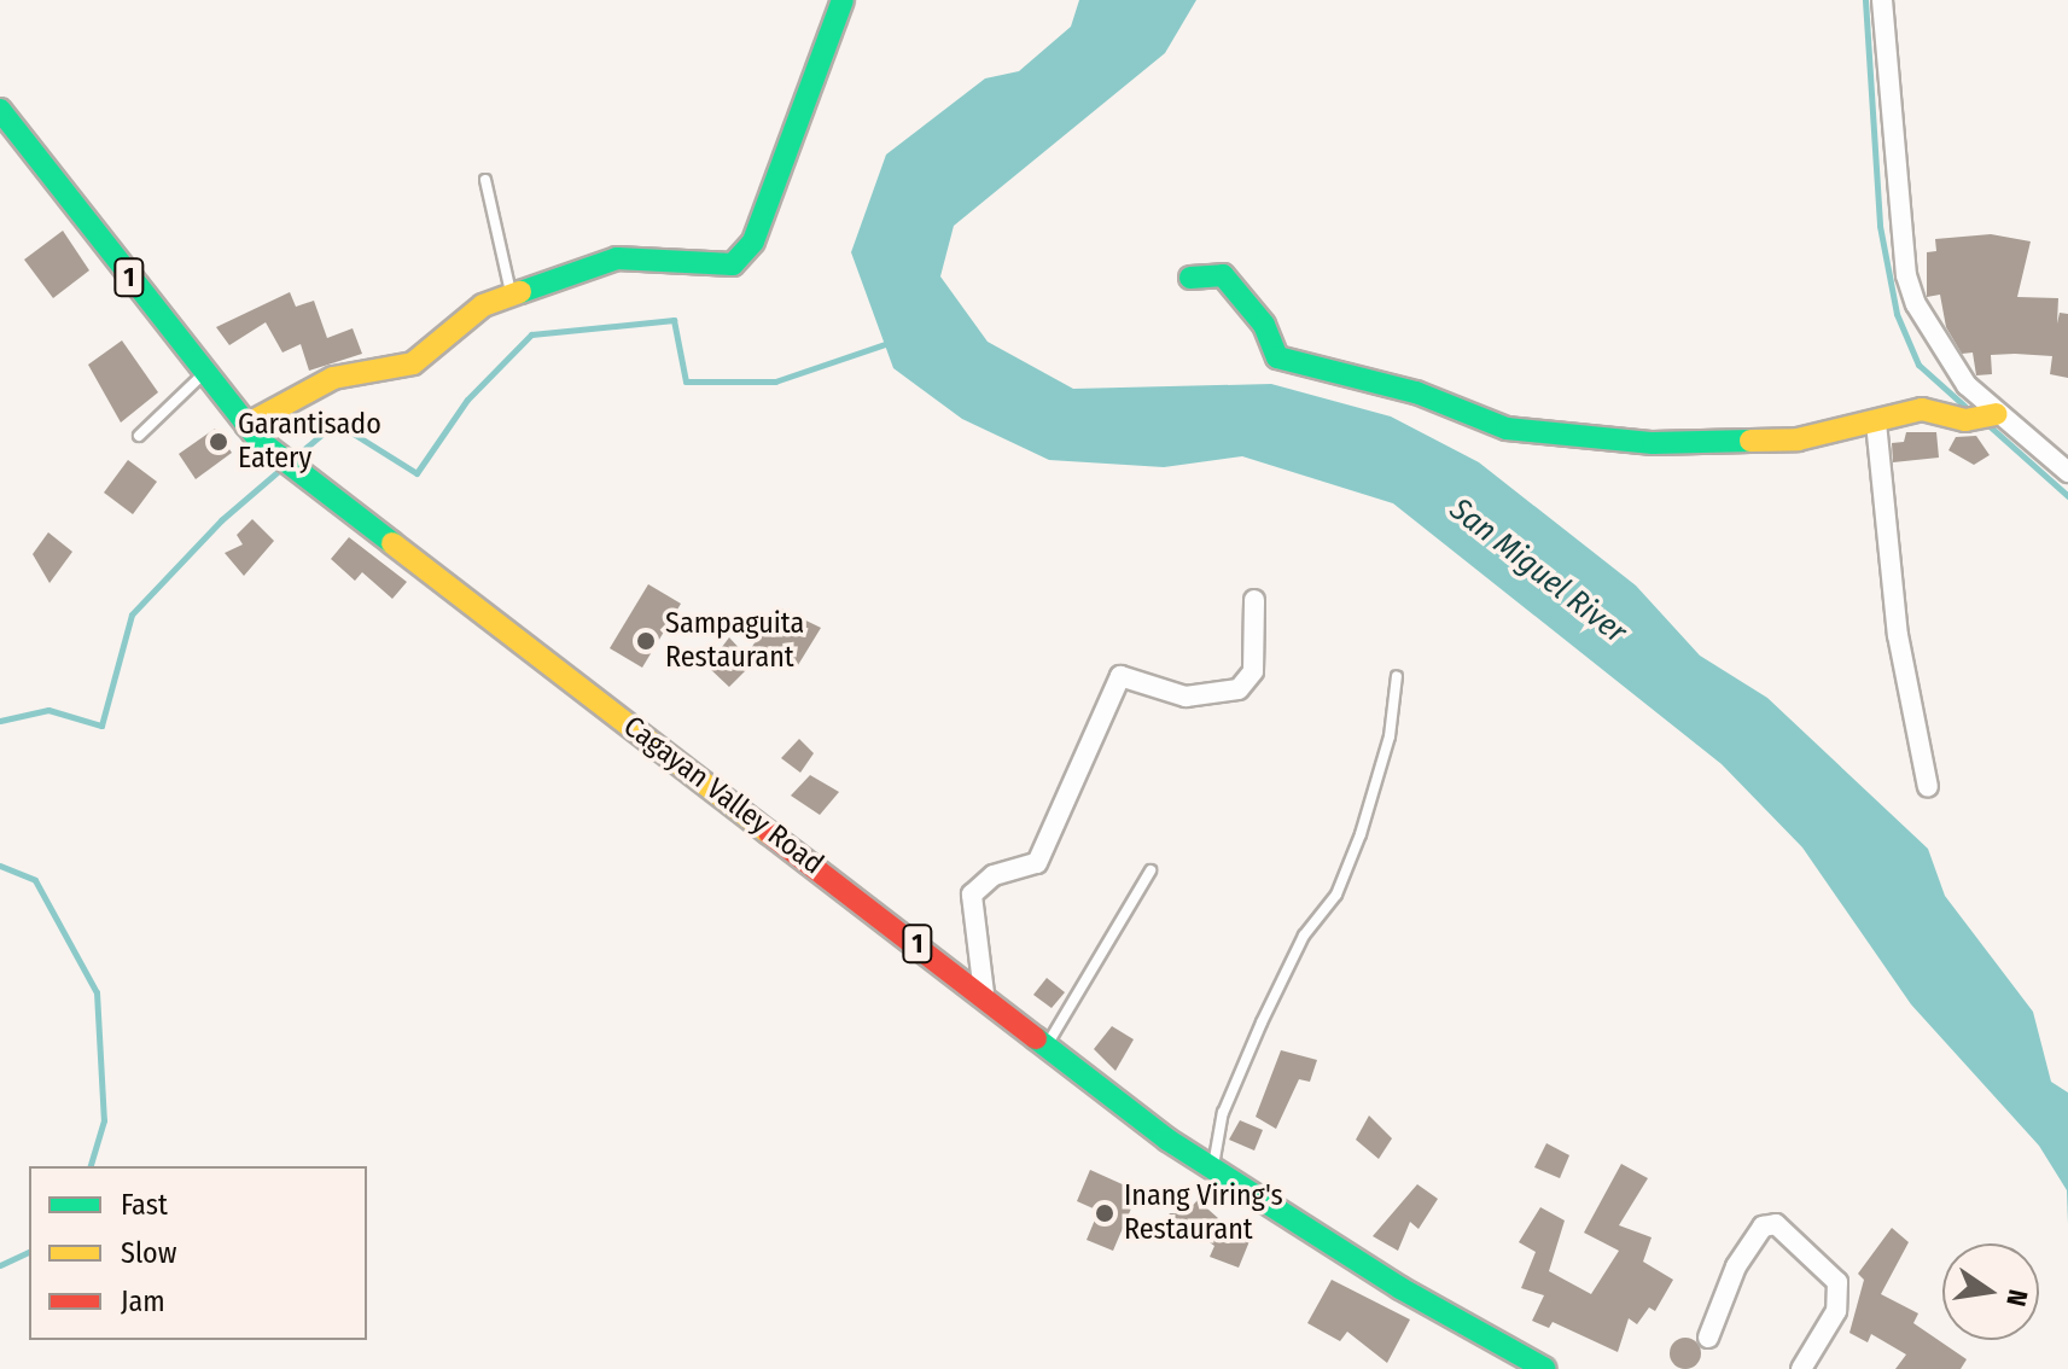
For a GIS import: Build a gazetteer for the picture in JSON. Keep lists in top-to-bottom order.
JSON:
{
  "streets": {
    "main road": ["1", "Cagayan Valley Road"]
  },
  "water": ["San Miguel River"],
  "places": ["Garantisado Eatery", "Sampaguita Restaurant", "Inang Viring's Restaurant"],
  "legend": ["Fast", "Slow", "Jam"],
  "north": "right"
}
